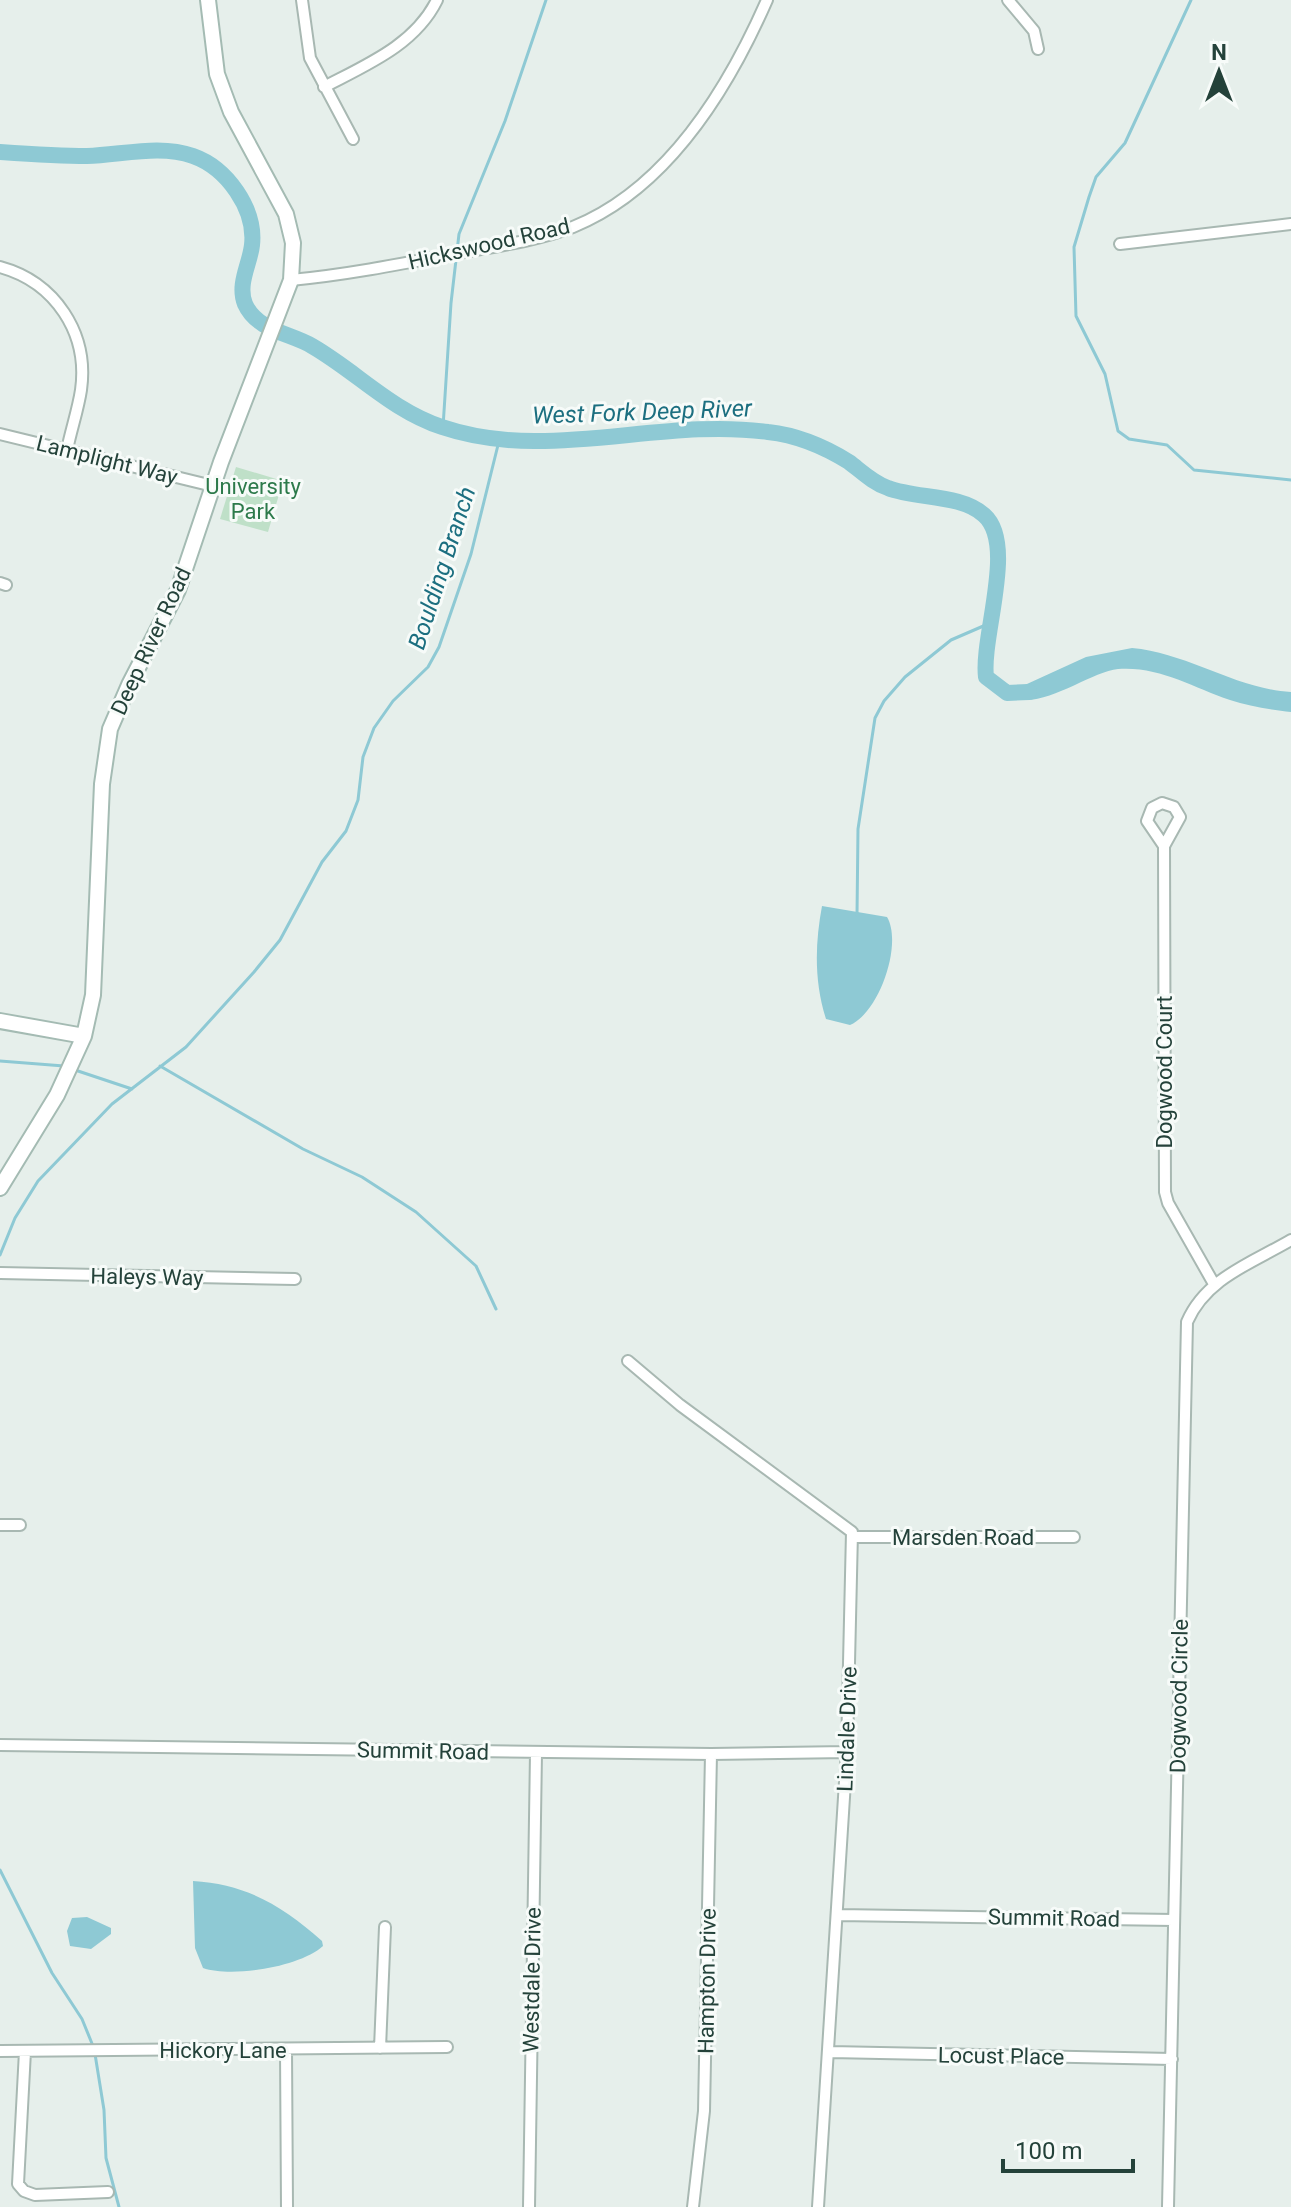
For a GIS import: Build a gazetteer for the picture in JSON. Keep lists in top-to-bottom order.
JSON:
{
  "streets": {
    "street": [
      "Hickswood Road",
      "Lamplight Way",
      "Deep River Road",
      "Dogwood Court",
      "Haleys Way",
      "Marsden Road",
      "Dogwood Circle",
      "Lindale Drive",
      "Summit Road",
      "Westdale Drive",
      "Hampton Drive",
      "Hickory Lane",
      "Locust Place"
    ]
  },
  "crossings": [
    ["Hickswood Road", "Deep River Road"],
    ["Lamplight Way", "Deep River Road"],
    ["Dogwood Court", "Dogwood Circle"],
    ["Marsden Road", "Lindale Drive"],
    ["Dogwood Circle", "Summit Road"],
    ["Dogwood Circle", "Locust Place"],
    ["Lindale Drive", "Summit Road"],
    ["Lindale Drive", "Locust Place"],
    ["Summit Road", "Westdale Drive"],
    ["Summit Road", "Hampton Drive"]
  ],
  "water": ["West Fork Deep River", "Boulding Branch"],
  "parks": ["University Park"],
  "scale_bar": "100 m",
  "north": "top"
}
